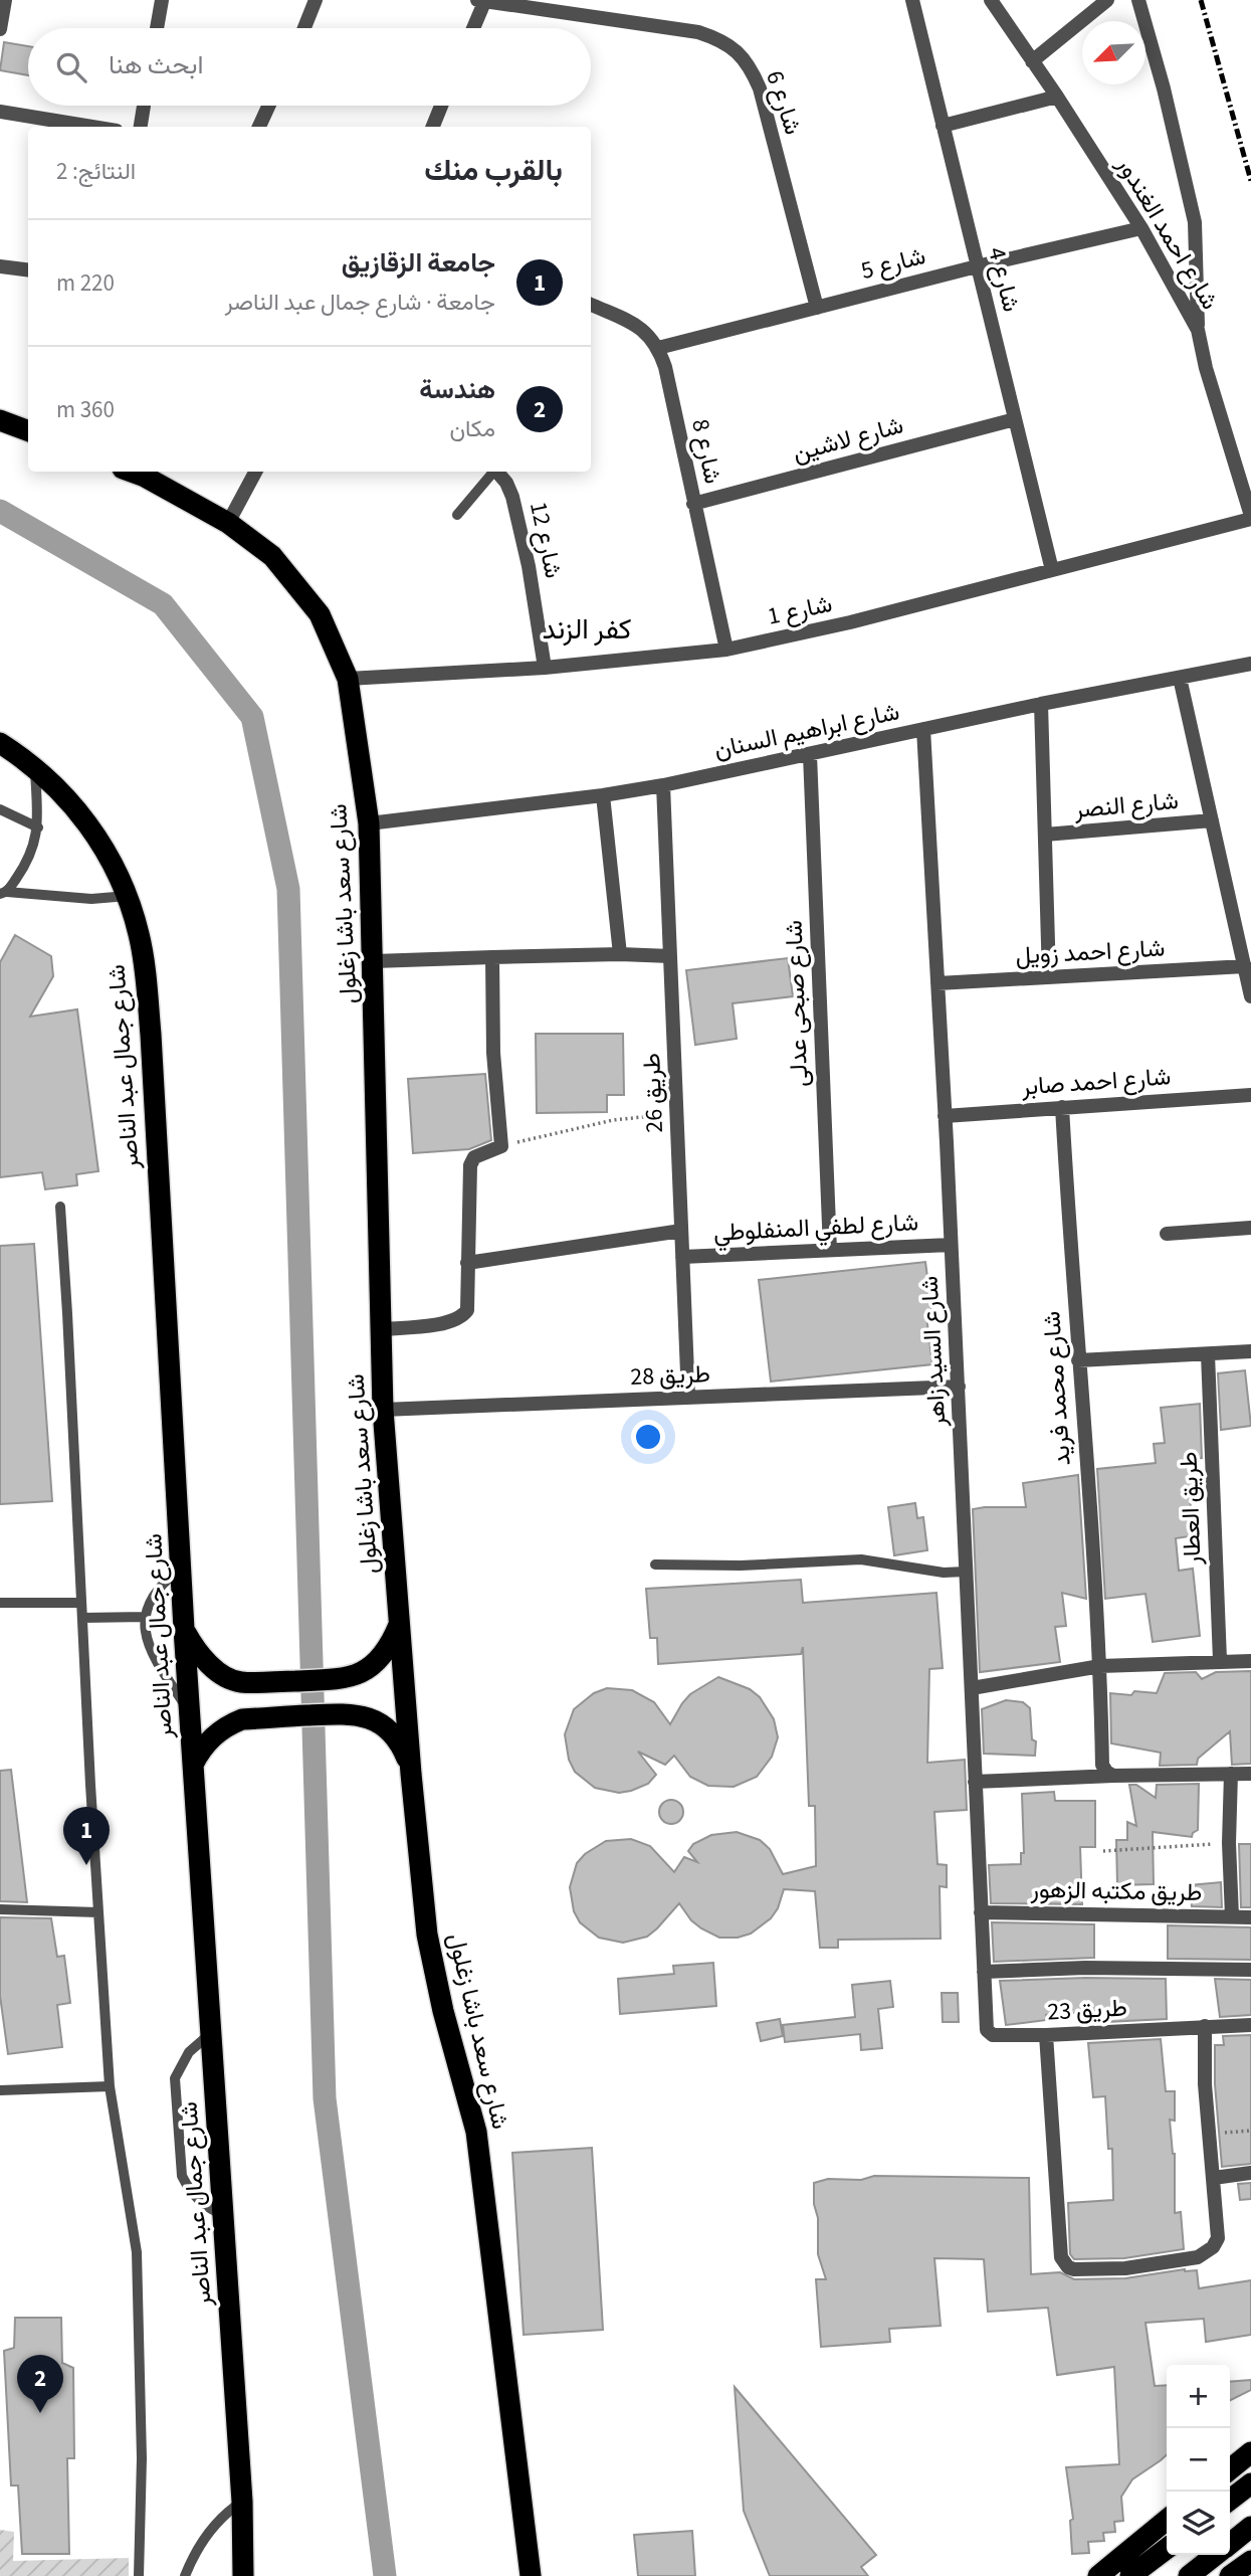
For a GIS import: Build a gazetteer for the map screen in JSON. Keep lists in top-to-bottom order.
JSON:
{
  "streets": {
    "highway": ["شارع سعد باشا زغلول", "شارع جمال عبد الناصر"],
    "street": [
      "شارع 6",
      "شارع احمد الغندور",
      "شارع 5",
      "شارع 4",
      "شارع لاشين",
      "شارع 8",
      "شارع 12",
      "شارع 1",
      "شارع ابراهيم السنان",
      "شارع النصر",
      "شارع احمد زويل",
      "شارع صبحى عدلى",
      "شارع احمد صابر",
      "طريق 26",
      "شارع لطفي المنفلوطي",
      "شارع السيد زاهر",
      "طريق 28",
      "شارع محمد فريد",
      "طريق العطار",
      "طريق مكتبه الزهور",
      "طريق 23"
    ]
  },
  "crossings": [
    ["شارع 6", "شارع 5"],
    ["شارع احمد الغندور", "شارع 5"],
    ["شارع احمد الغندور", "شارع 1"],
    ["شارع 5", "شارع 4"],
    ["شارع 5", "شارع 8"],
    ["شارع 4", "شارع لاشين"],
    ["شارع 4", "شارع 1"],
    ["شارع لاشين", "شارع 8"],
    ["شارع 8", "شارع 1"],
    ["شارع 12", "شارع 1"],
    ["شارع 1", "شارع سعد باشا زغلول"],
    ["شارع ابراهيم السنان", "شارع سعد باشا زغلول"],
    ["شارع ابراهيم السنان", "شارع صبحى عدلى"],
    ["شارع ابراهيم السنان", "طريق 26"],
    ["شارع ابراهيم السنان", "شارع السيد زاهر"],
    ["شارع سعد باشا زغلول", "طريق 28"],
    ["شارع احمد زويل", "شارع السيد زاهر"],
    ["شارع صبحى عدلى", "شارع لطفي المنفلوطي"],
    ["شارع احمد صابر", "شارع السيد زاهر"],
    ["شارع احمد صابر", "شارع محمد فريد"],
    ["طريق 26", "شارع لطفي المنفلوطي"],
    ["طريق 26", "طريق 28"],
    ["شارع لطفي المنفلوطي", "شارع السيد زاهر"],
    ["شارع السيد زاهر", "طريق 28"],
    ["شارع السيد زاهر", "طريق مكتبه الزهور"],
    ["شارع السيد زاهر", "طريق 23"]
  ],
  "districts": ["كفر الزند"],
  "north": "bottom left",
  "page": {
    "search": "ابحث هنا",
    "heading": ["بالقرب منك", "النتائج: 2"],
    "list": [
      {
        "mark": "1",
        "name": "جامعة الزقازيق",
        "note": "جامعة · شارع جمال عبد الناصر",
        "value": "220 m"
      },
      {
        "mark": "2",
        "name": "هندسة",
        "note": "مكان",
        "value": "360 m"
      }
    ],
    "pins": ["1", "2"],
    "map_buttons": ["+", "−"]
  }
}
